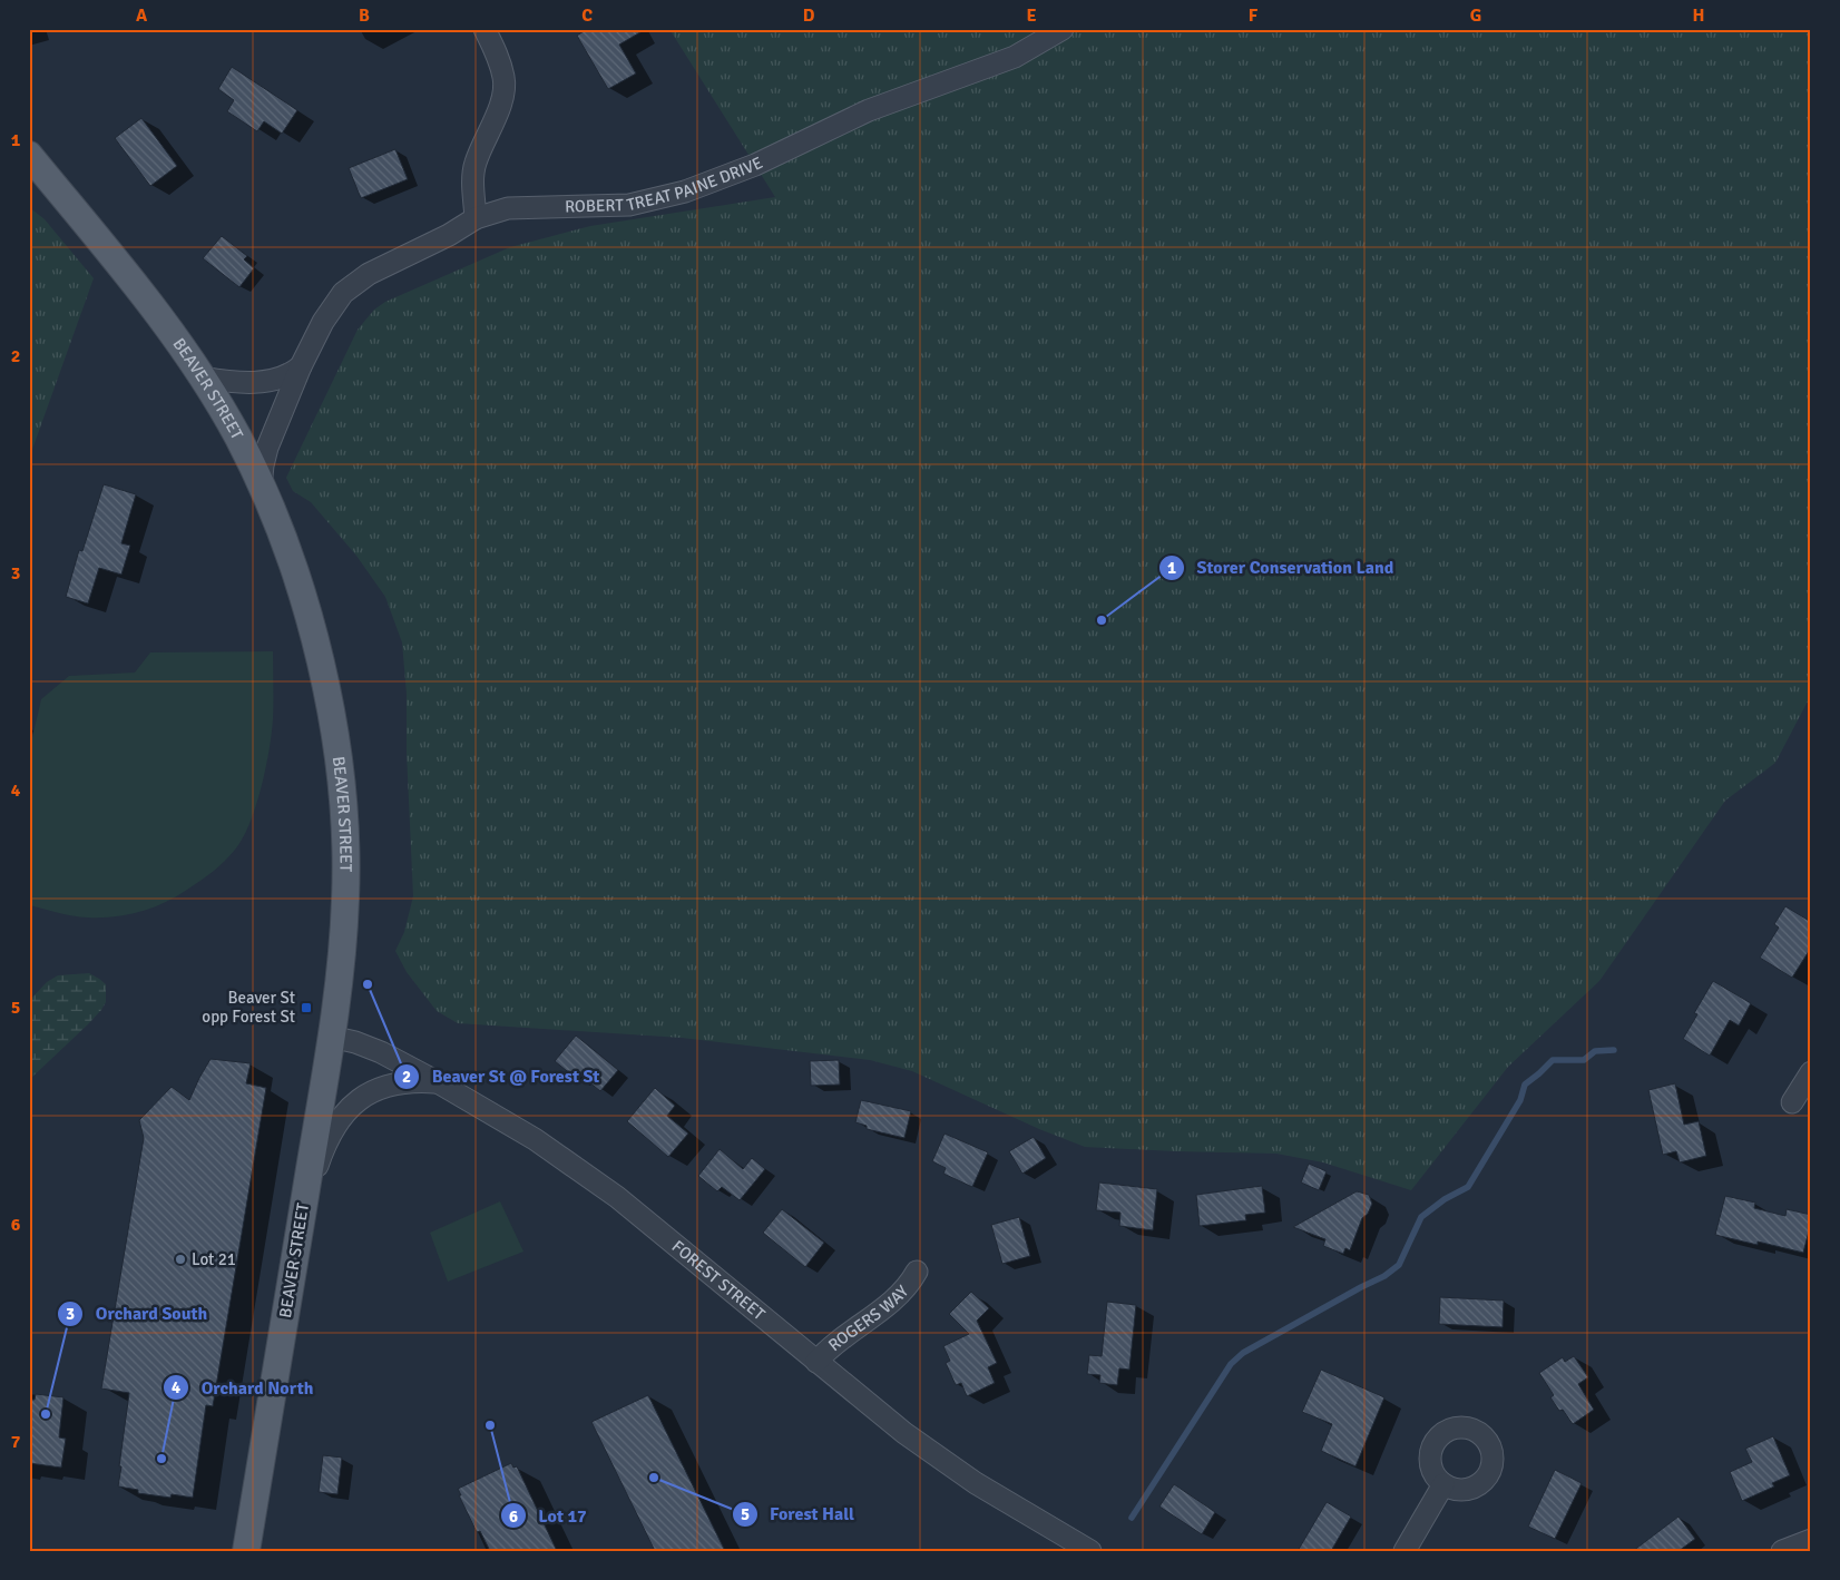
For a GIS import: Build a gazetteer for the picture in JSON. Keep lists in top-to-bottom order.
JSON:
{
  "streets": {
    "main road": ["BEAVER STREET"],
    "street": ["ROBERT TREAT PAINE DRIVE", "FOREST STREET", "ROGERS WAY"]
  },
  "crossings": [
    ["ROBERT TREAT PAINE DRIVE", "BEAVER STREET"],
    ["BEAVER STREET", "FOREST STREET"],
    ["FOREST STREET", "ROGERS WAY"]
  ],
  "places": {
    "other": [
      "Storer Conservation Land",
      "Beaver St @ Forest St",
      "Lot 21",
      "Orchard South",
      "Lot 17",
      "Orchard North",
      "Forest Hall"
    ],
    "transit": ["Beaver St opp Forest St"]
  },
  "grid": {
    "columns": [
      "A",
      "B",
      "C",
      "D",
      "E",
      "F",
      "G",
      "H"
    ],
    "rows": [
      "1",
      "2",
      "3",
      "4",
      "5",
      "6",
      "7"
    ]
  }
}
